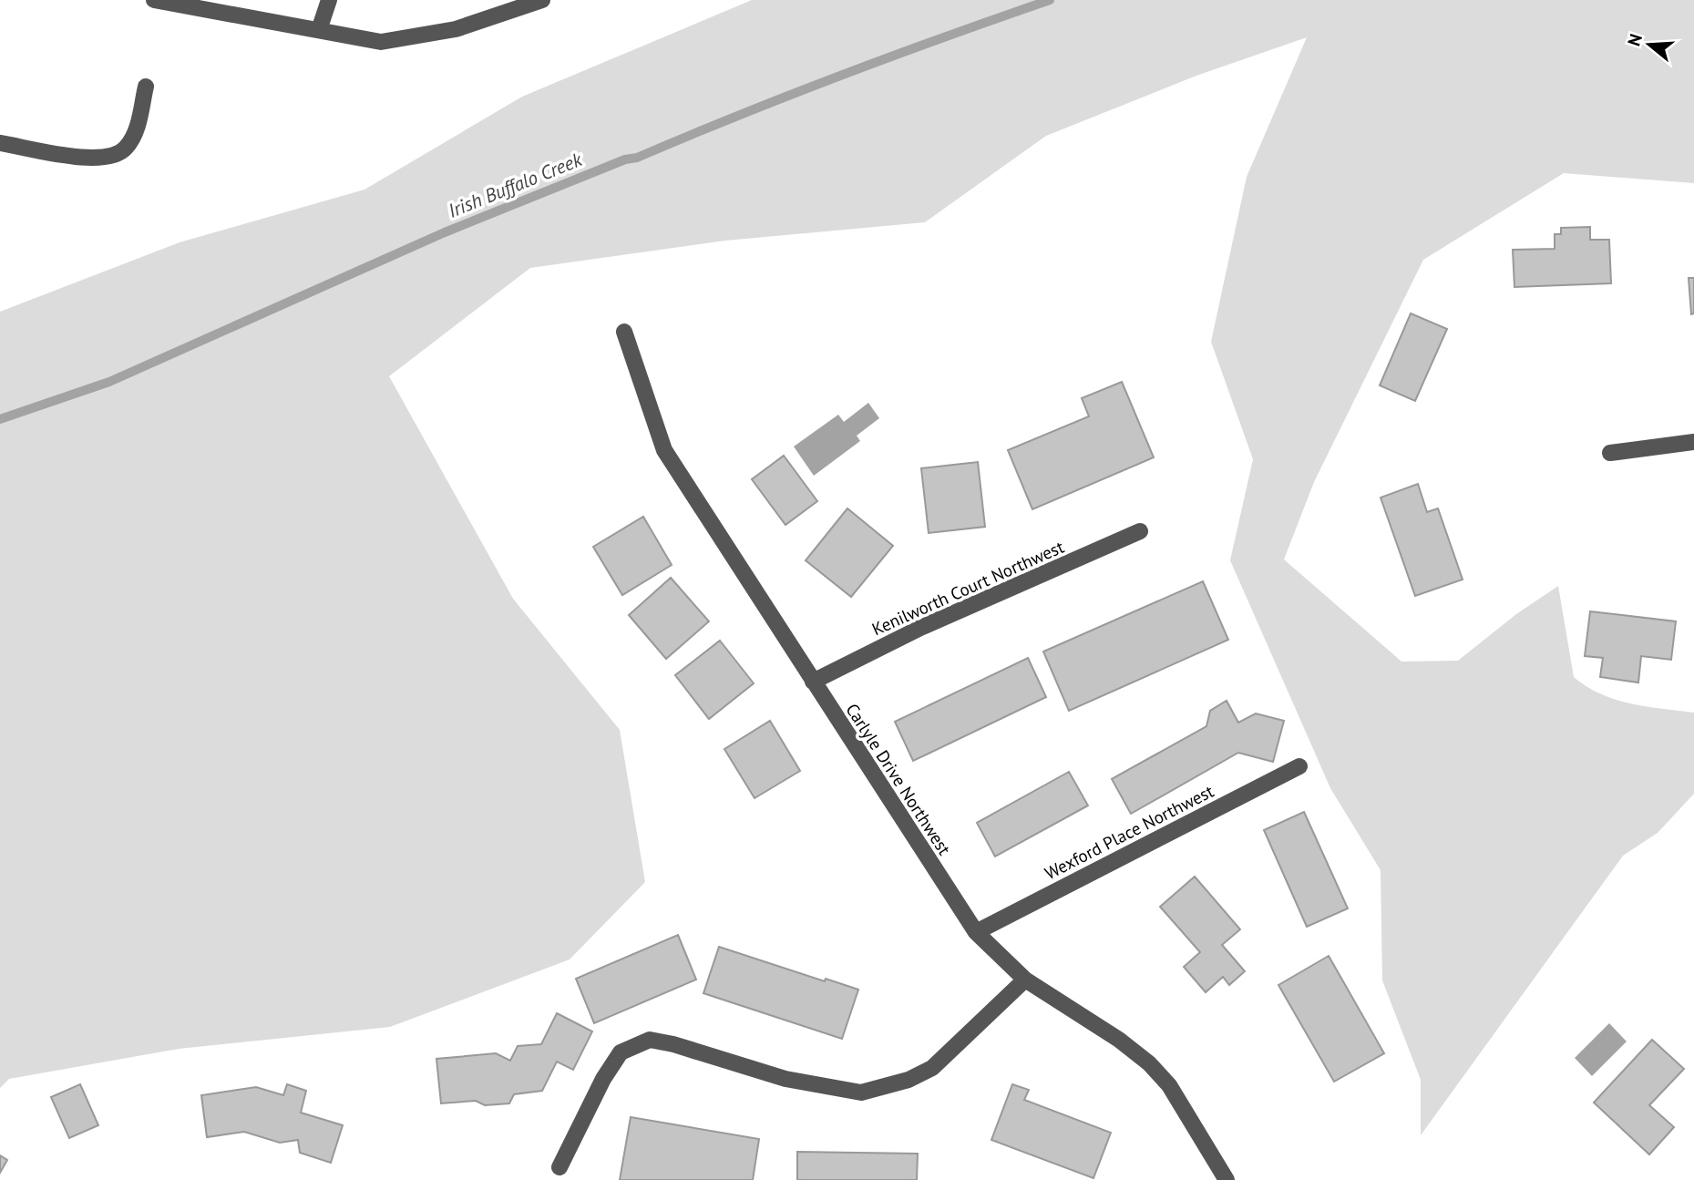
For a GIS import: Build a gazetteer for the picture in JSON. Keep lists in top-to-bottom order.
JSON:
{
  "streets": {
    "street": ["Kenilworth Court Northwest", "Carlyle Drive Northwest", "Wexford Place Northwest"]
  },
  "crossings": [
    ["Kenilworth Court Northwest", "Carlyle Drive Northwest"],
    ["Carlyle Drive Northwest", "Wexford Place Northwest"]
  ],
  "water": ["Irish Buffalo Creek"],
  "north": "left"
}
